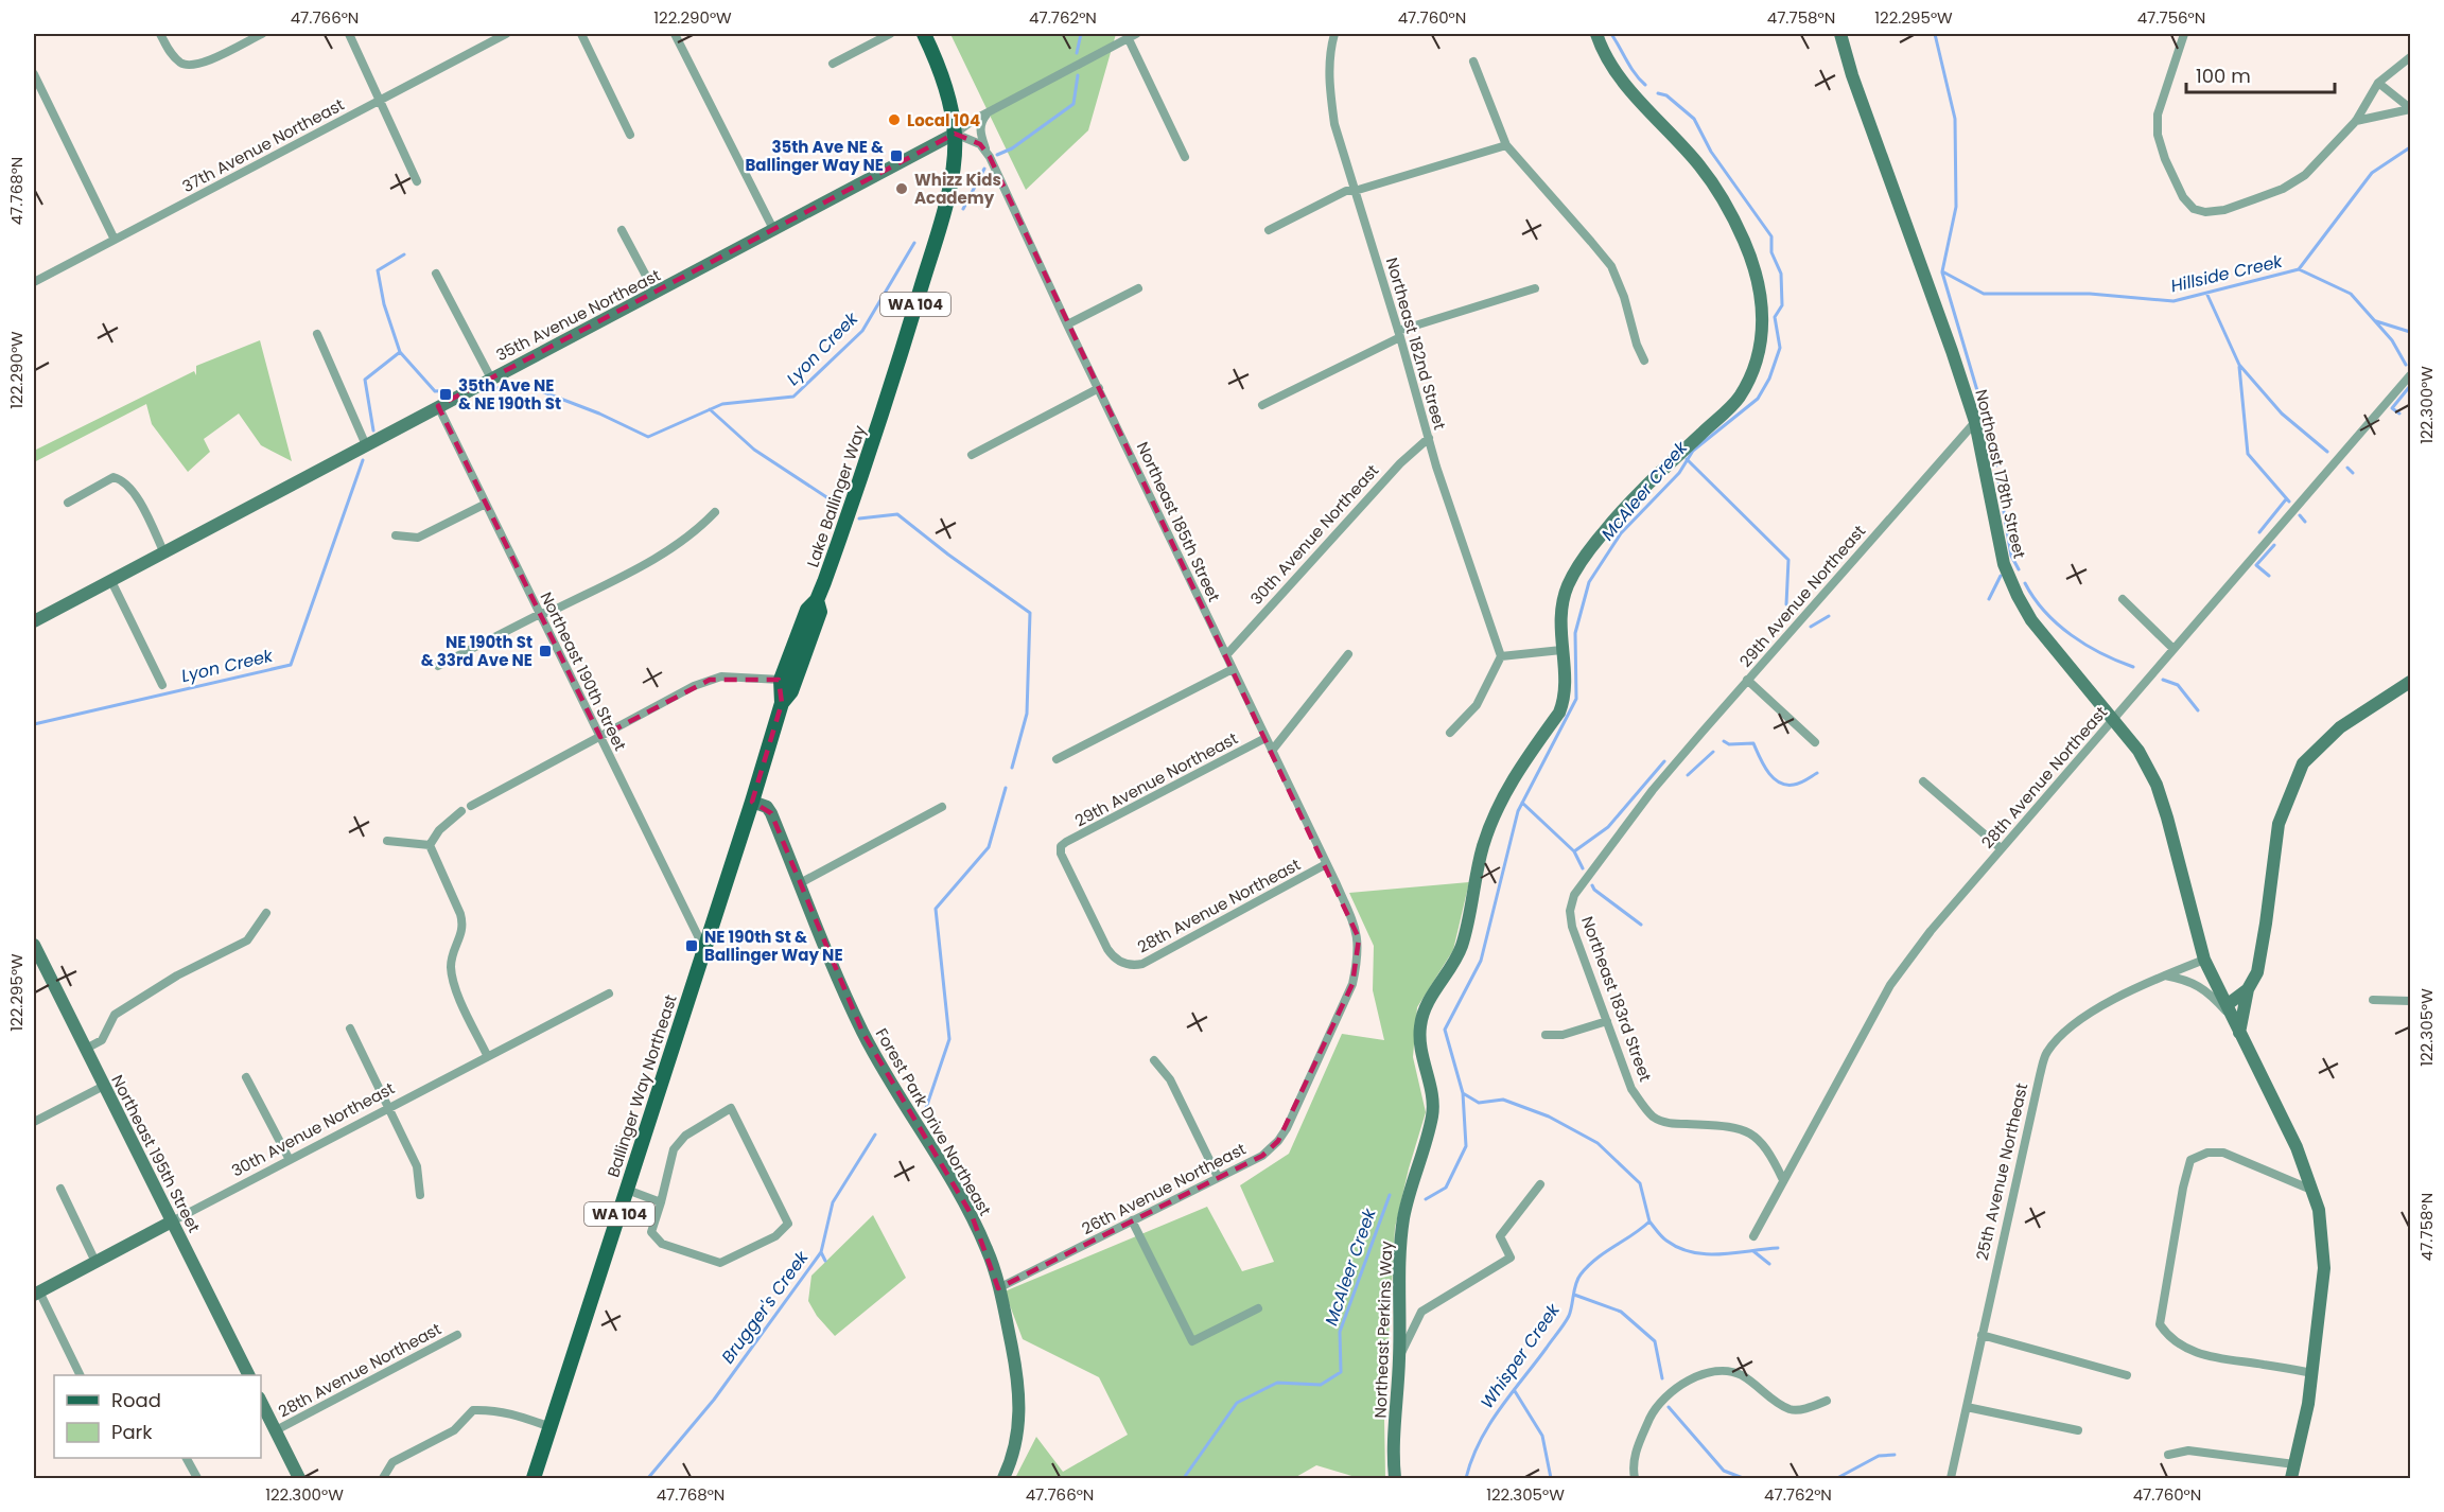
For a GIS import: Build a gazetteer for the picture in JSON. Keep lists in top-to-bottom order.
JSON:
{
  "streets": {
    "main road": ["WA 104", "Lake Ballinger Way", "Ballinger Way Northeast"],
    "street": [
      "37th Avenue Northeast",
      "35th Avenue Northeast",
      "Northeast 182nd Street",
      "Northeast 178th Street",
      "Northeast 185th Street",
      "30th Avenue Northeast",
      "29th Avenue Northeast",
      "Northeast 190th Street",
      "28th Avenue Northeast",
      "Northeast 183rd Street",
      "Forest Park Drive Northeast",
      "Northeast 195th Street",
      "25th Avenue Northeast",
      "26th Avenue Northeast",
      "Northeast Perkins Way"
    ]
  },
  "crossings": [
    ["WA 104", "35th Avenue Northeast"],
    ["WA 104", "Lake Ballinger Way"],
    ["35th Avenue Northeast", "Lake Ballinger Way"],
    ["35th Avenue Northeast", "Northeast 190th Street"],
    ["Northeast 182nd Street", "30th Avenue Northeast"],
    ["Northeast 178th Street", "29th Avenue Northeast"],
    ["Northeast 178th Street", "28th Avenue Northeast"],
    ["Northeast 178th Street", "25th Avenue Northeast"],
    ["Lake Ballinger Way", "Ballinger Way Northeast"],
    ["Northeast 185th Street", "30th Avenue Northeast"],
    ["Northeast 185th Street", "29th Avenue Northeast"],
    ["Northeast 185th Street", "28th Avenue Northeast"],
    ["Northeast 185th Street", "26th Avenue Northeast"],
    ["30th Avenue Northeast", "Northeast 195th Street"],
    ["29th Avenue Northeast", "28th Avenue Northeast"],
    ["29th Avenue Northeast", "Northeast 183rd Street"],
    ["Northeast 190th Street", "Ballinger Way Northeast"],
    ["28th Avenue Northeast", "Northeast 183rd Street"],
    ["Ballinger Way Northeast", "Forest Park Drive Northeast"],
    ["Forest Park Drive Northeast", "26th Avenue Northeast"]
  ],
  "water": [
    "Hillside Creek",
    "Lyon Creek",
    "McAleer Creek",
    "Brugger's Creek",
    "Whisper Creek"
  ],
  "places": {
    "other": ["Local 104", "Whizz Kids Academy"],
    "transit": [
      "35th Ave NE & Ballinger Way NE",
      "35th Ave NE & NE 190th St",
      "NE 190th St & 33rd Ave NE",
      "NE 190th St & Ballinger Way NE"
    ]
  },
  "legend": ["Road", "Park"],
  "scale_bar": "100 m",
  "coordinates": [
    "47.766°N",
    "122.290°W",
    "47.762°N",
    "47.760°N",
    "47.758°N",
    "122.295°W",
    "47.756°N",
    "47.768°N",
    "122.300°W",
    "122.305°W"
  ]
}
